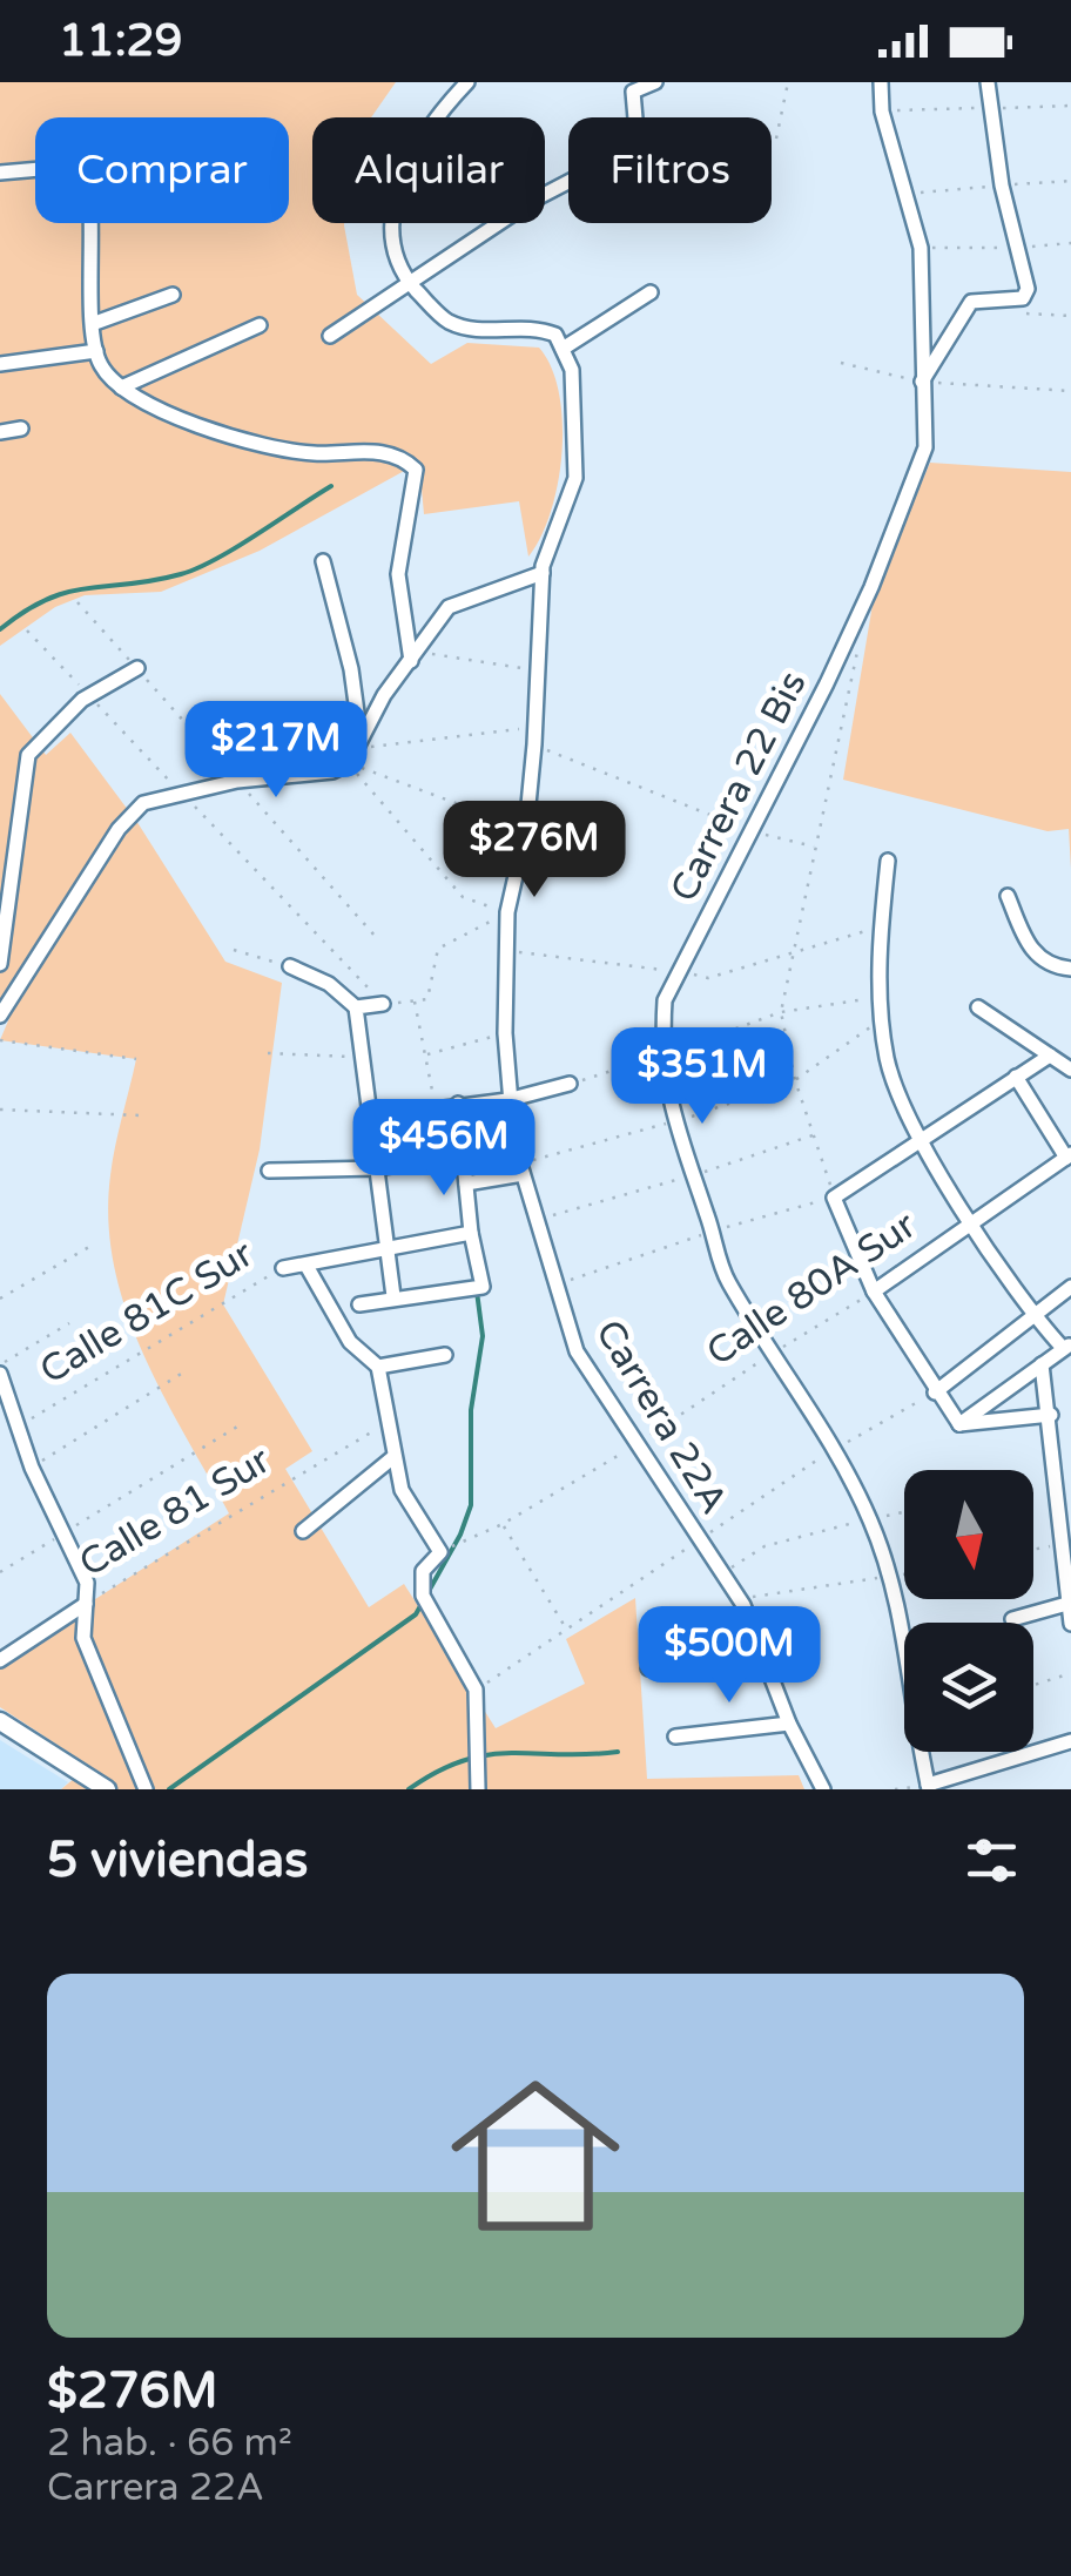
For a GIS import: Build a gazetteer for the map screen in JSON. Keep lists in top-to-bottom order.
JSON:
{
  "streets": {
    "street": [
      "Carrera 22 Bis",
      "Calle 80A Sur",
      "Calle 81C Sur",
      "Carrera 22A",
      "Calle 81 Sur"
    ]
  },
  "crossings": [
    ["Carrera 22 Bis", "Calle 80A Sur"],
    ["Calle 80A Sur", "Carrera 22A"]
  ],
  "north": "bottom",
  "page": {
    "status": "11:29",
    "chip": ["Comprar", "Alquilar", "Filtros"],
    "price": [
      "$217M",
      "$276M",
      "$351M",
      "$456M",
      "$500M"
    ],
    "heading": "5 viviendas",
    "list": [
      {
        "name": "$276M",
        "note": "2 hab. · 66 m² · Carrera 22A"
      }
    ]
  }
}
